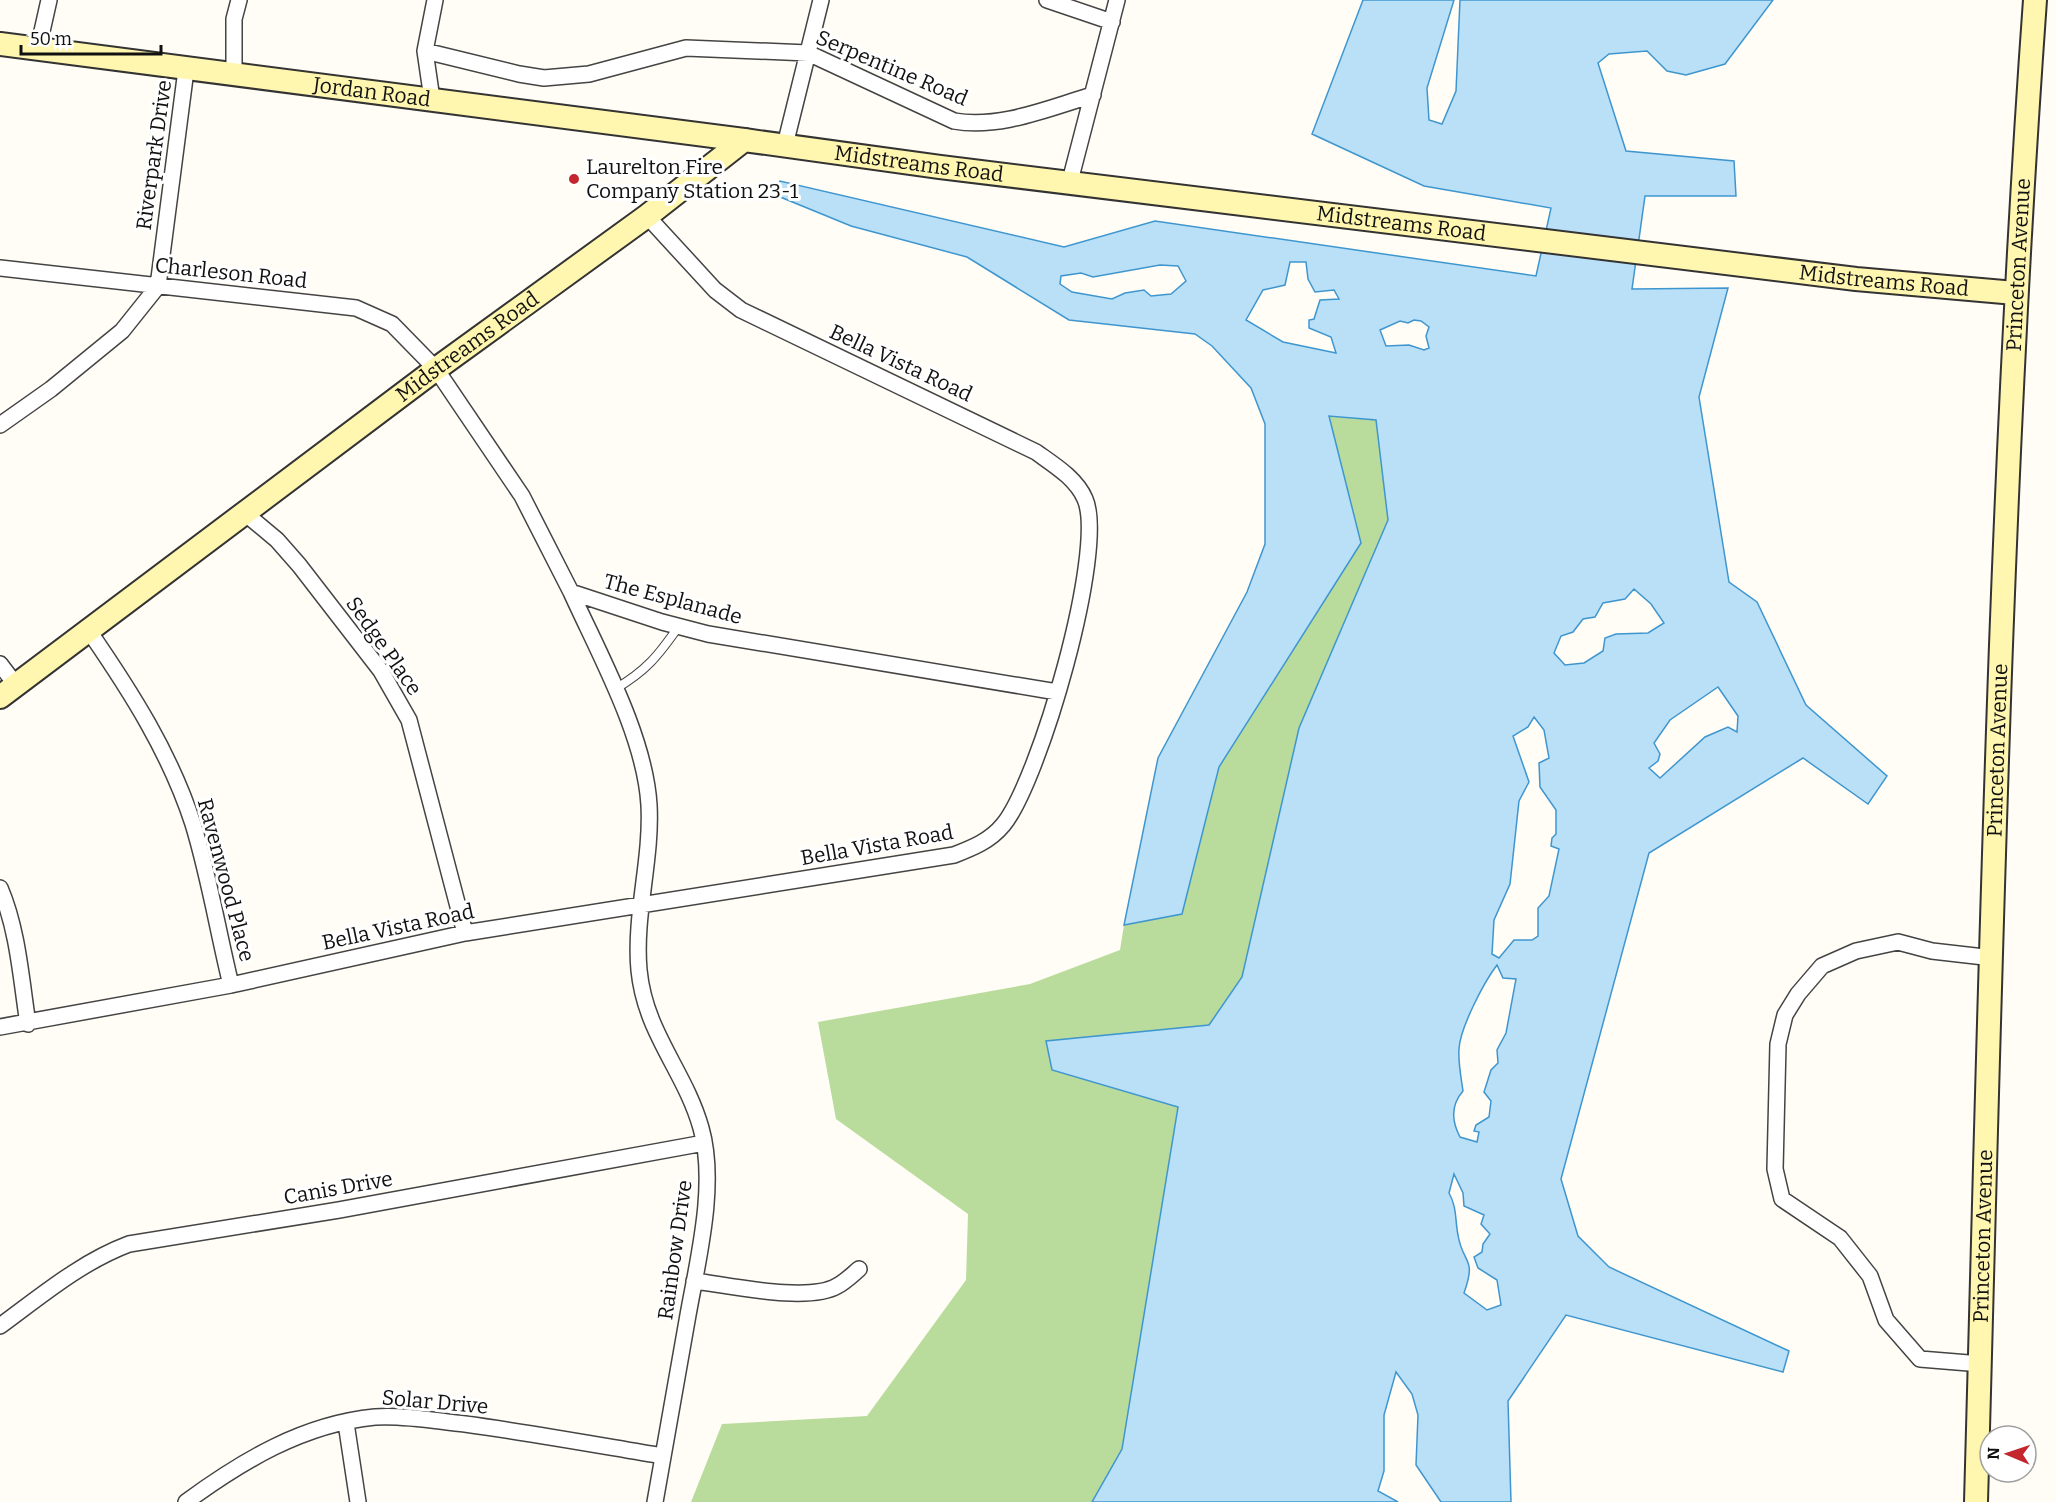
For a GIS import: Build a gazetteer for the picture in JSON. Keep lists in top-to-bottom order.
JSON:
{
  "streets": {
    "street": [
      "Serpentine Road",
      "Jordan Road",
      "Riverpark Drive",
      "Midstreams Road",
      "Princeton Avenue",
      "Charleson Road",
      "Bella Vista Road",
      "The Esplanade",
      "Sedge Place",
      "Ravenwood Place",
      "Canis Drive",
      "Rainbow Drive",
      "Solar Drive"
    ]
  },
  "crossings": [
    ["Jordan Road", "Riverpark Drive"],
    ["Jordan Road", "Midstreams Road"],
    ["Riverpark Drive", "Charleson Road"],
    ["Midstreams Road", "Princeton Avenue"],
    ["Midstreams Road", "Charleson Road"],
    ["Midstreams Road", "Bella Vista Road"],
    ["Midstreams Road", "The Esplanade"],
    ["Midstreams Road", "Sedge Place"],
    ["Midstreams Road", "Ravenwood Place"],
    ["Charleson Road", "The Esplanade"],
    ["Bella Vista Road", "The Esplanade"],
    ["Bella Vista Road", "Sedge Place"],
    ["Bella Vista Road", "Ravenwood Place"],
    ["Bella Vista Road", "Rainbow Drive"],
    ["The Esplanade", "Rainbow Drive"],
    ["Canis Drive", "Rainbow Drive"],
    ["Rainbow Drive", "Solar Drive"]
  ],
  "places": ["Laurelton Fire Company Station 23-1"],
  "scale_bar": "50 m",
  "north": "left"
}
